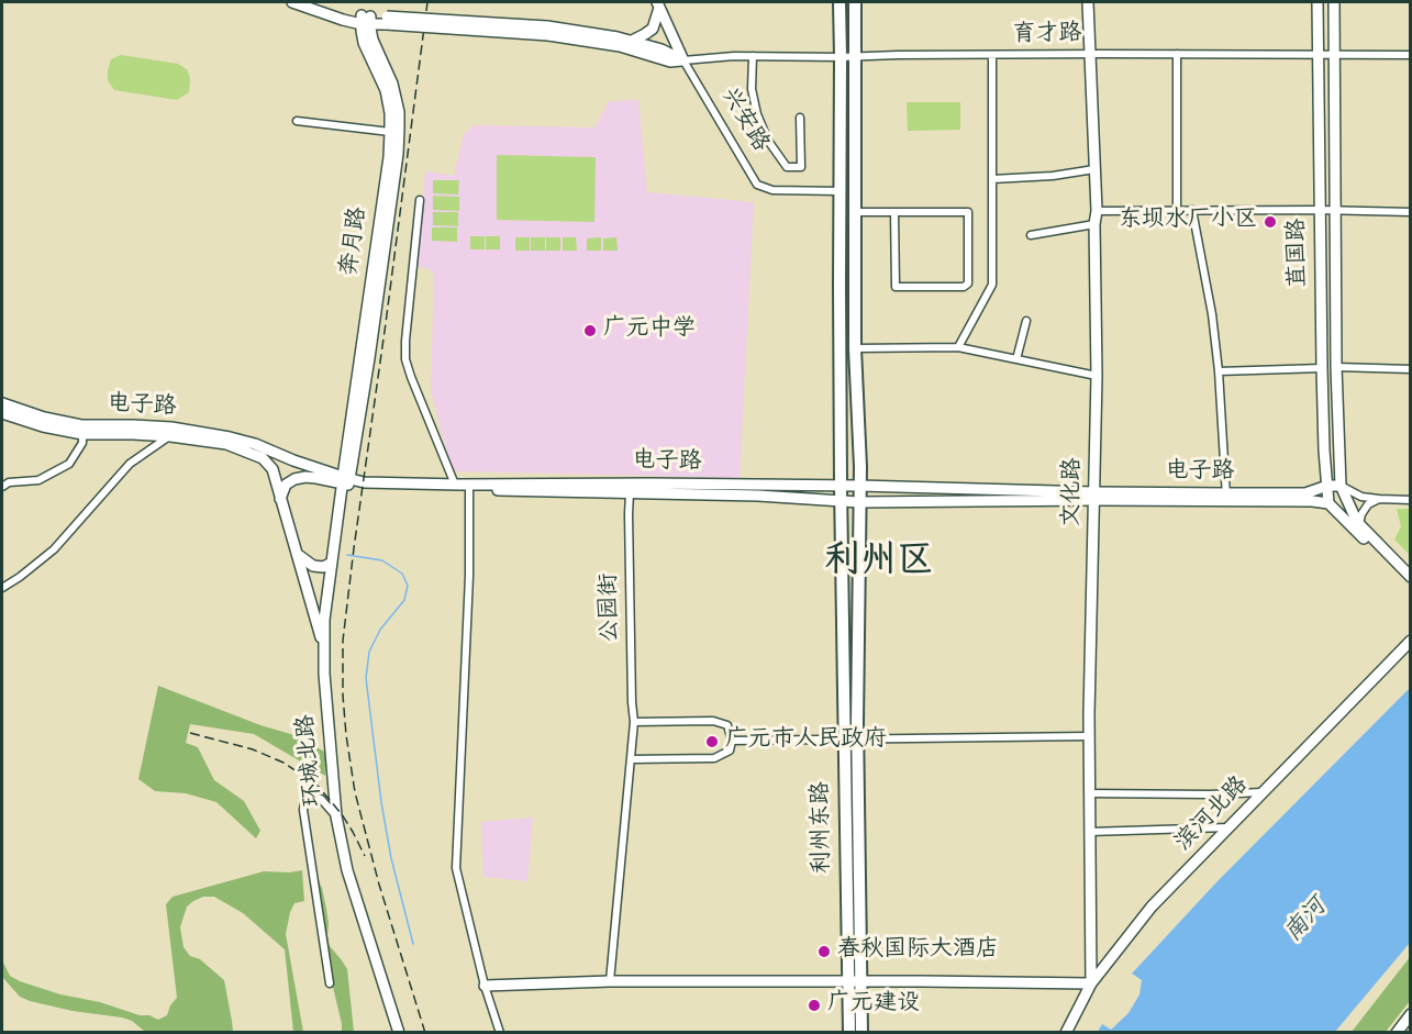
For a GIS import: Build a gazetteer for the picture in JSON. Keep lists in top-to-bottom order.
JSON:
{
  "streets": {
    "highway": ["利州东路"],
    "main road": [
      "兴安路",
      "奔月路",
      "苴国路",
      "电子路",
      "文化路",
      "环城北路",
      "滨河北路"
    ],
    "street": ["育才路", "公园街"]
  },
  "crossings": [
    ["育才路", "兴安路"],
    ["育才路", "苴国路"],
    ["育才路", "文化路"],
    ["育才路", "利州东路"],
    ["兴安路", "利州东路"],
    ["奔月路", "电子路"],
    ["奔月路", "环城北路"],
    ["苴国路", "电子路"],
    ["电子路", "文化路"],
    ["电子路", "公园街"],
    ["电子路", "环城北路"],
    ["电子路", "利州东路"],
    ["文化路", "滨河北路"]
  ],
  "districts": ["利州区"],
  "water": ["南河"],
  "places": [
    "东坝水厂小区",
    "广元中学",
    "广元市人民政府",
    "春秋国际大酒店",
    "广元建设"
  ]
}
